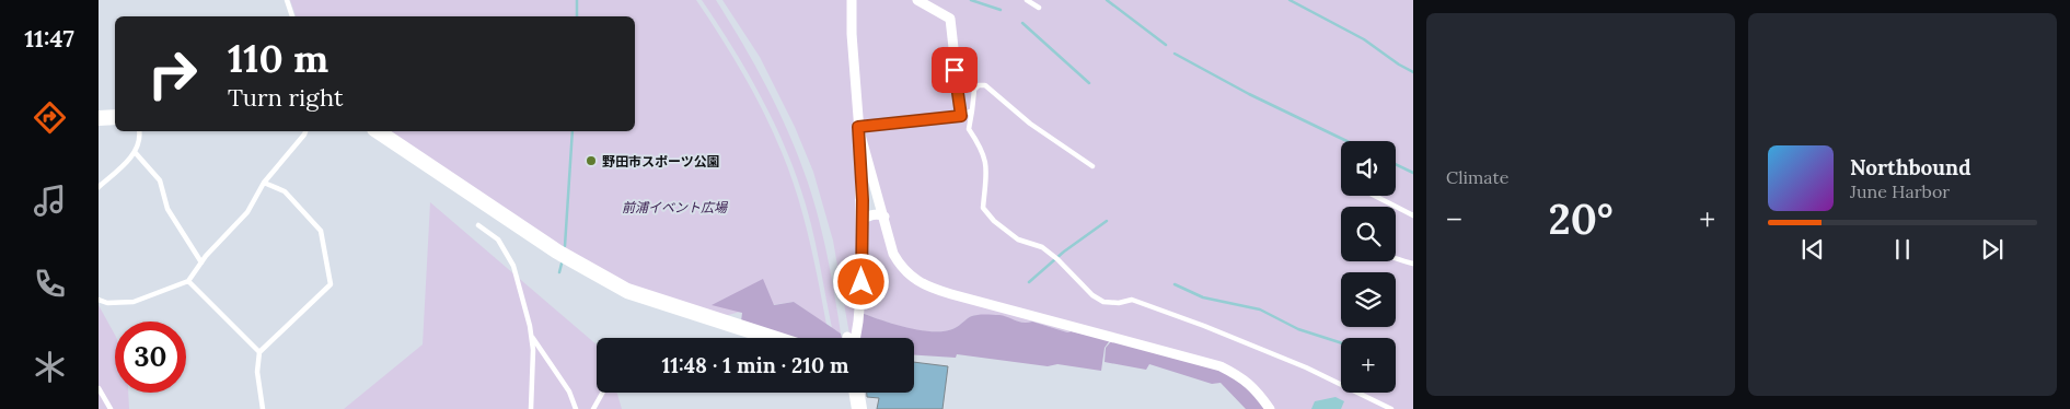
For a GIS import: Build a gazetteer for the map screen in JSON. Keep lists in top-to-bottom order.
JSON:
{
  "parks": ["前浦イベント広場"],
  "places": ["野田市スポーツ公園"],
  "page": {
    "tabs": "11:47",
    "tile": "Climate",
    "turn": ["110 m", "Turn right"],
    "map_buttons": "+",
    "song": ["Northbound", "June Harbor"],
    "heat": ["−", "20°", "+"],
    "limit": "30",
    "trip": "11:48 · 1 min · 210 m"
  }
}
